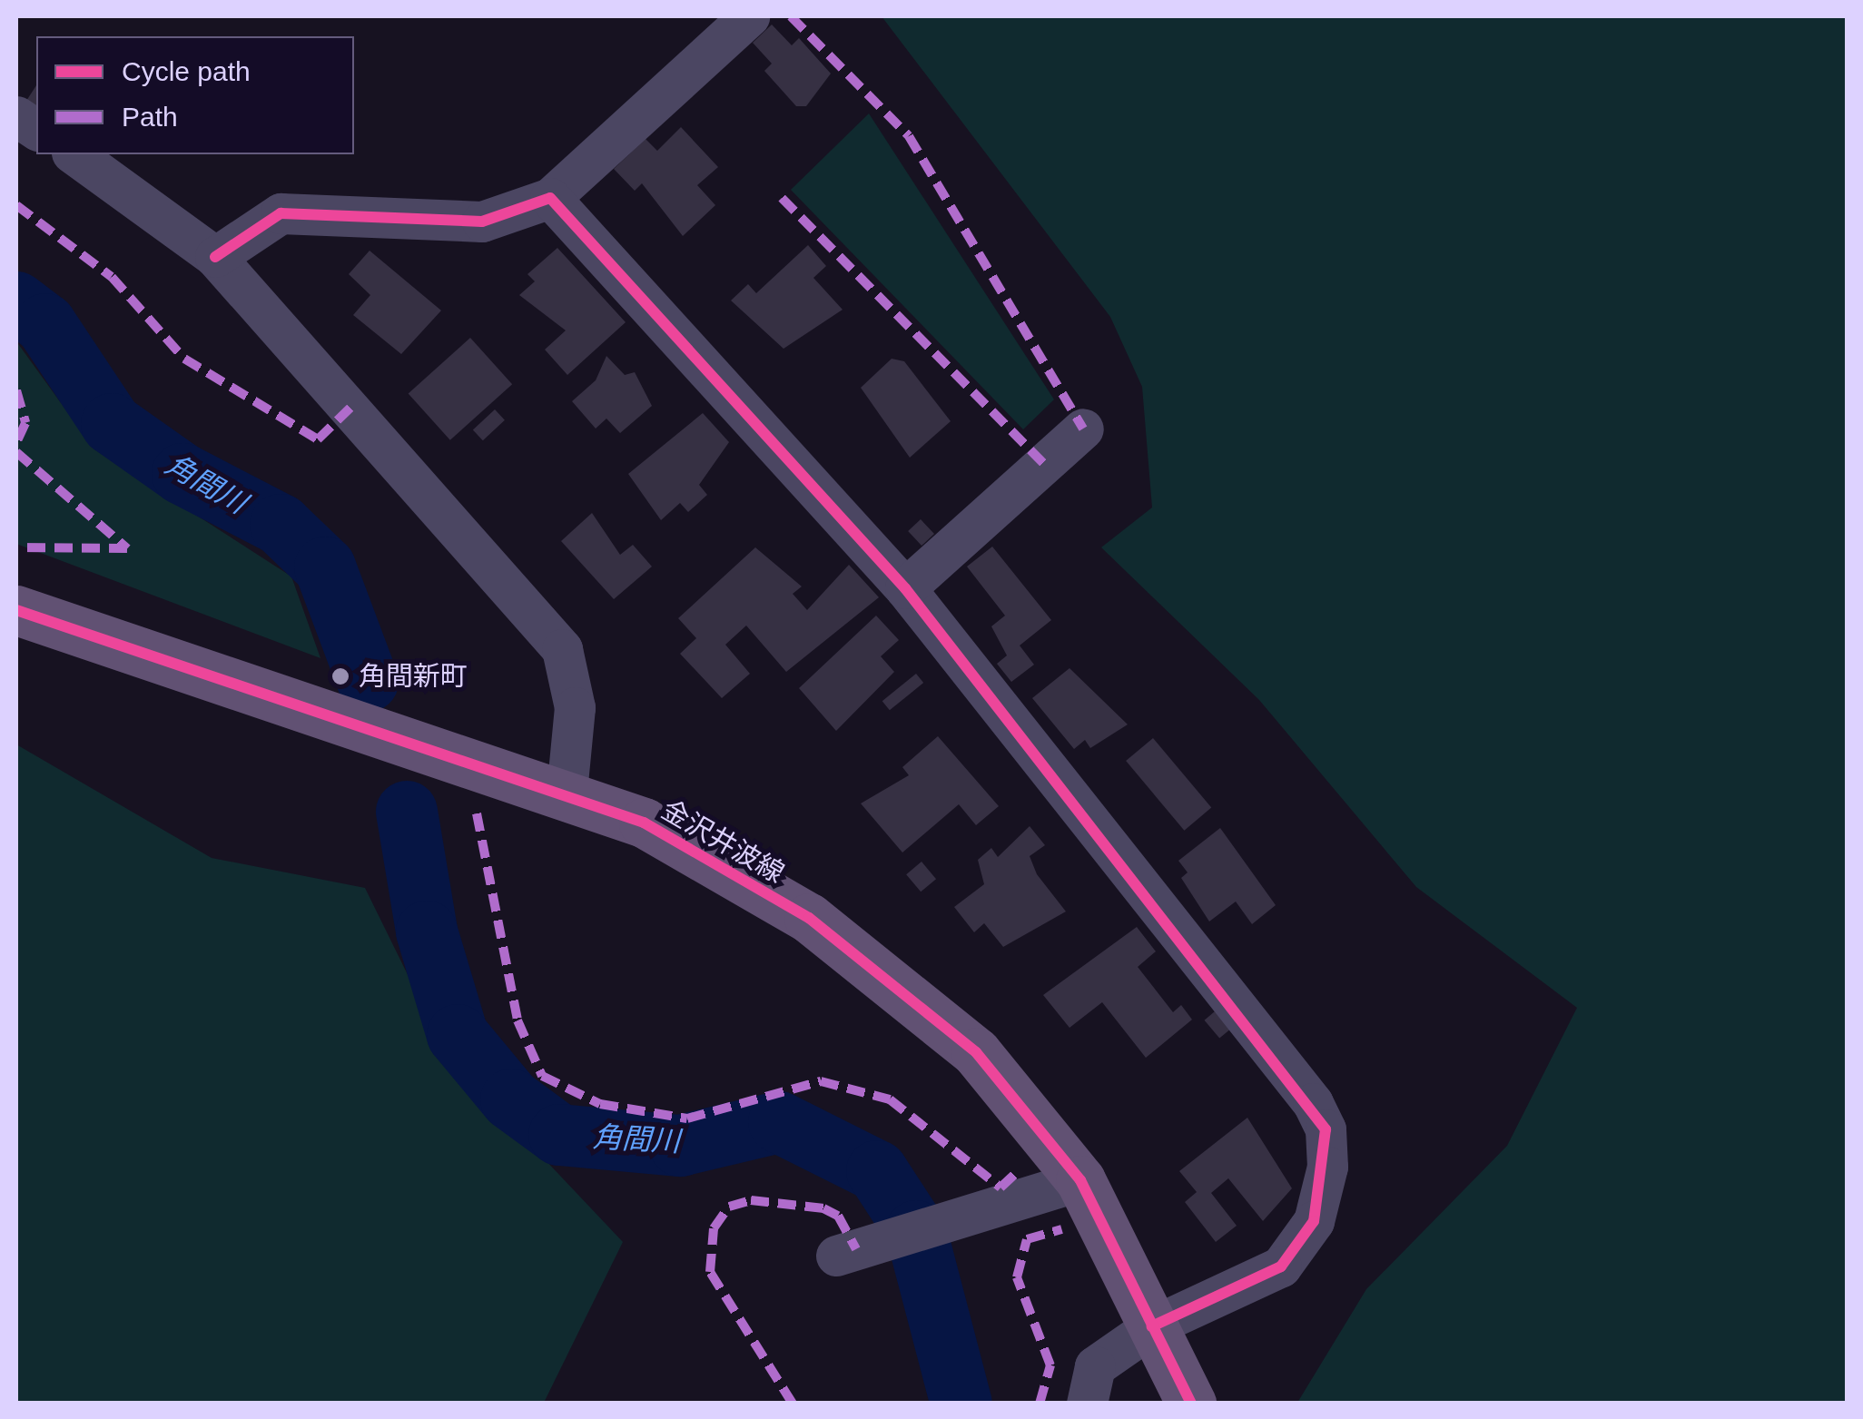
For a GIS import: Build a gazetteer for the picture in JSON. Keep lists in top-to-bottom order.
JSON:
{
  "streets": {
    "main road": ["金沢井波線"]
  },
  "water": ["角間川"],
  "places": ["角間新町"],
  "legend": ["Cycle path", "Path"]
}
